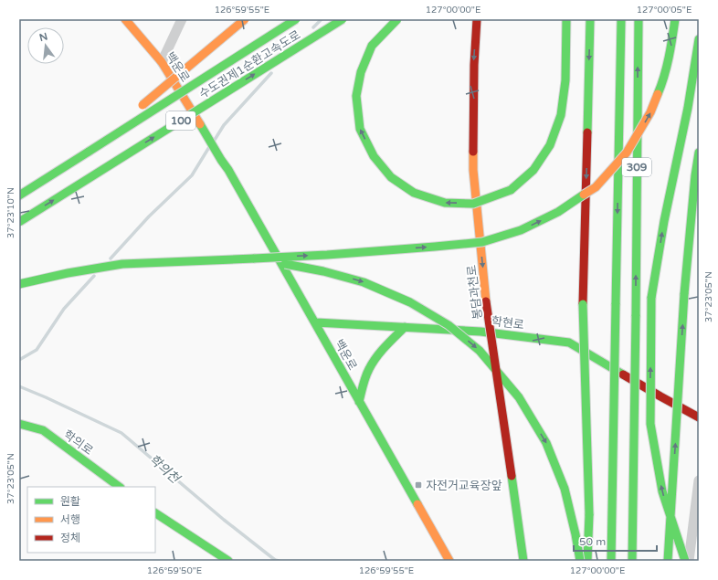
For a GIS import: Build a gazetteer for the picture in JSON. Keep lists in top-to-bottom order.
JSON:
{
  "streets": {
    "main road": [
      "수도권제1순환고속도로",
      "백운로",
      "100",
      "309",
      "봉담과천로",
      "학현로",
      "학의로"
    ]
  },
  "crossings": [
    ["백운로", "학현로"]
  ],
  "one_way": ["봉담과천로"],
  "water": ["학의천"],
  "places": {
    "transit": ["자전거교육장앞"]
  },
  "legend": ["원활", "서행", "정체"],
  "scale_bar": "50 m",
  "north": "top",
  "coordinates": [
    "126°59'55\"E",
    "127°00'00\"E",
    "127°00'05\"E",
    "37°23'10\"N",
    "37°23'05\"N",
    "126°59'50\"E"
  ]
}
